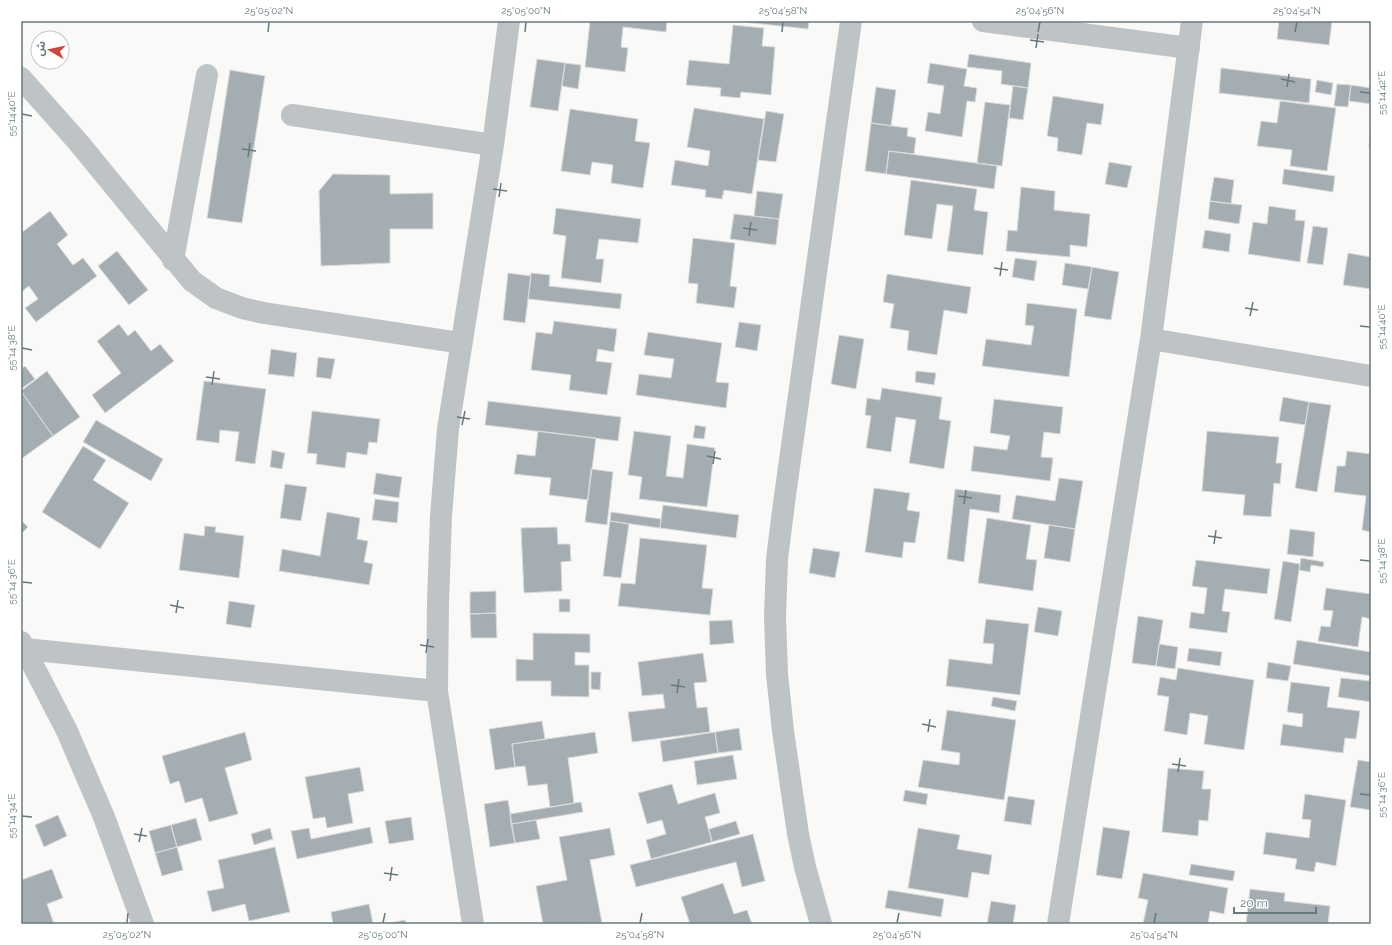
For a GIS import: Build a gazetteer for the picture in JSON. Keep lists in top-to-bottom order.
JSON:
{
  "scale_bar": "20 m",
  "north": "left",
  "coordinates": [
    "25°05'02\"N",
    "25°05'00\"N",
    "25°04'58\"N",
    "25°04'56\"N",
    "25°04'54\"N",
    "55°14'42\"E",
    "55°14'40\"E",
    "55°14'38\"E",
    "55°14'36\"E",
    "55°14'34\"E"
  ]
}
